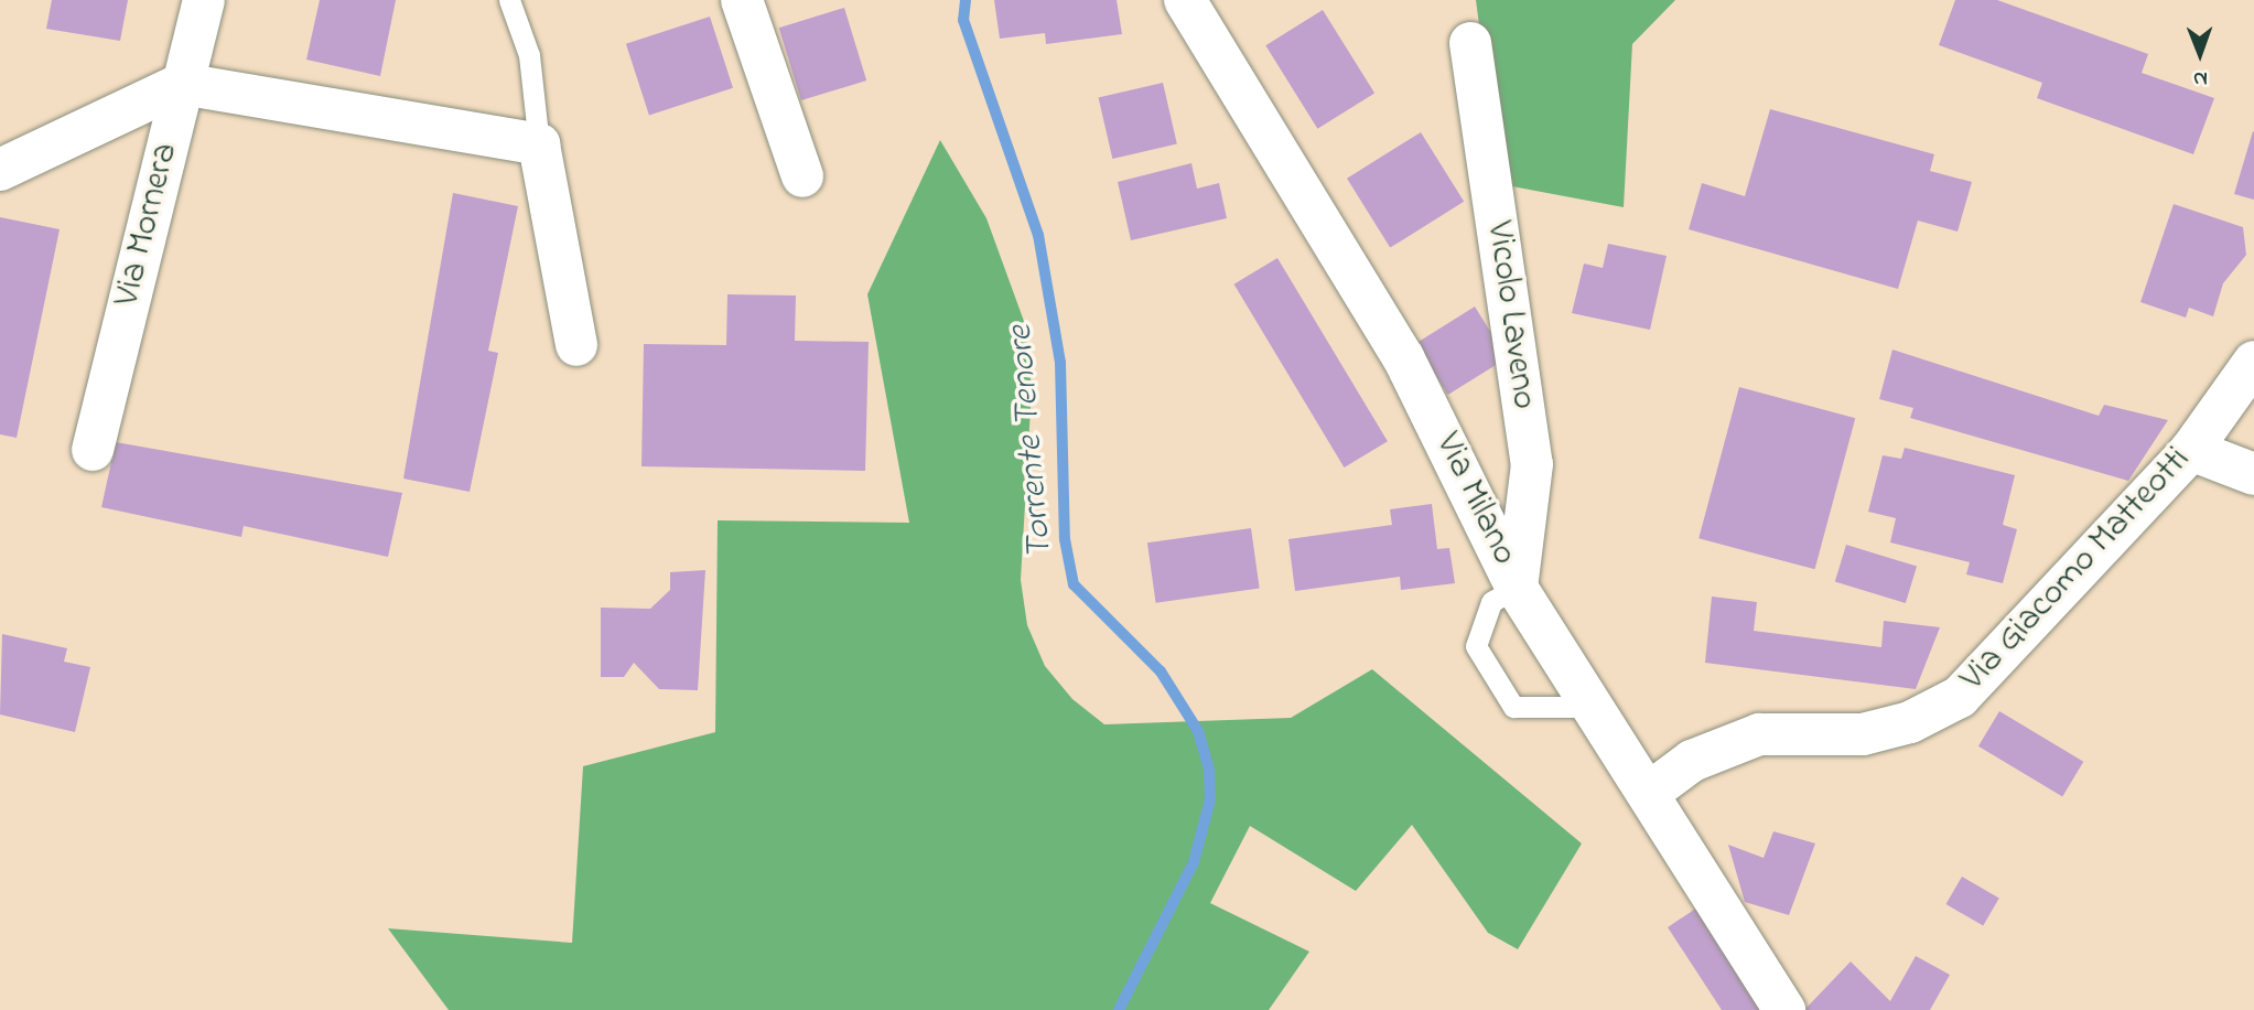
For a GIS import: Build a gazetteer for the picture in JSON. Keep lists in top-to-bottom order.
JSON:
{
  "streets": {
    "street": [
      "Via Mornera",
      "Vicolo Laveno",
      "Via Milano",
      "Via Giacomo Matteotti"
    ]
  },
  "crossings": [
    ["Vicolo Laveno", "Via Milano"],
    ["Via Milano", "Via Giacomo Matteotti"]
  ],
  "water": ["Torrente Tenore"],
  "north": "bottom"
}
